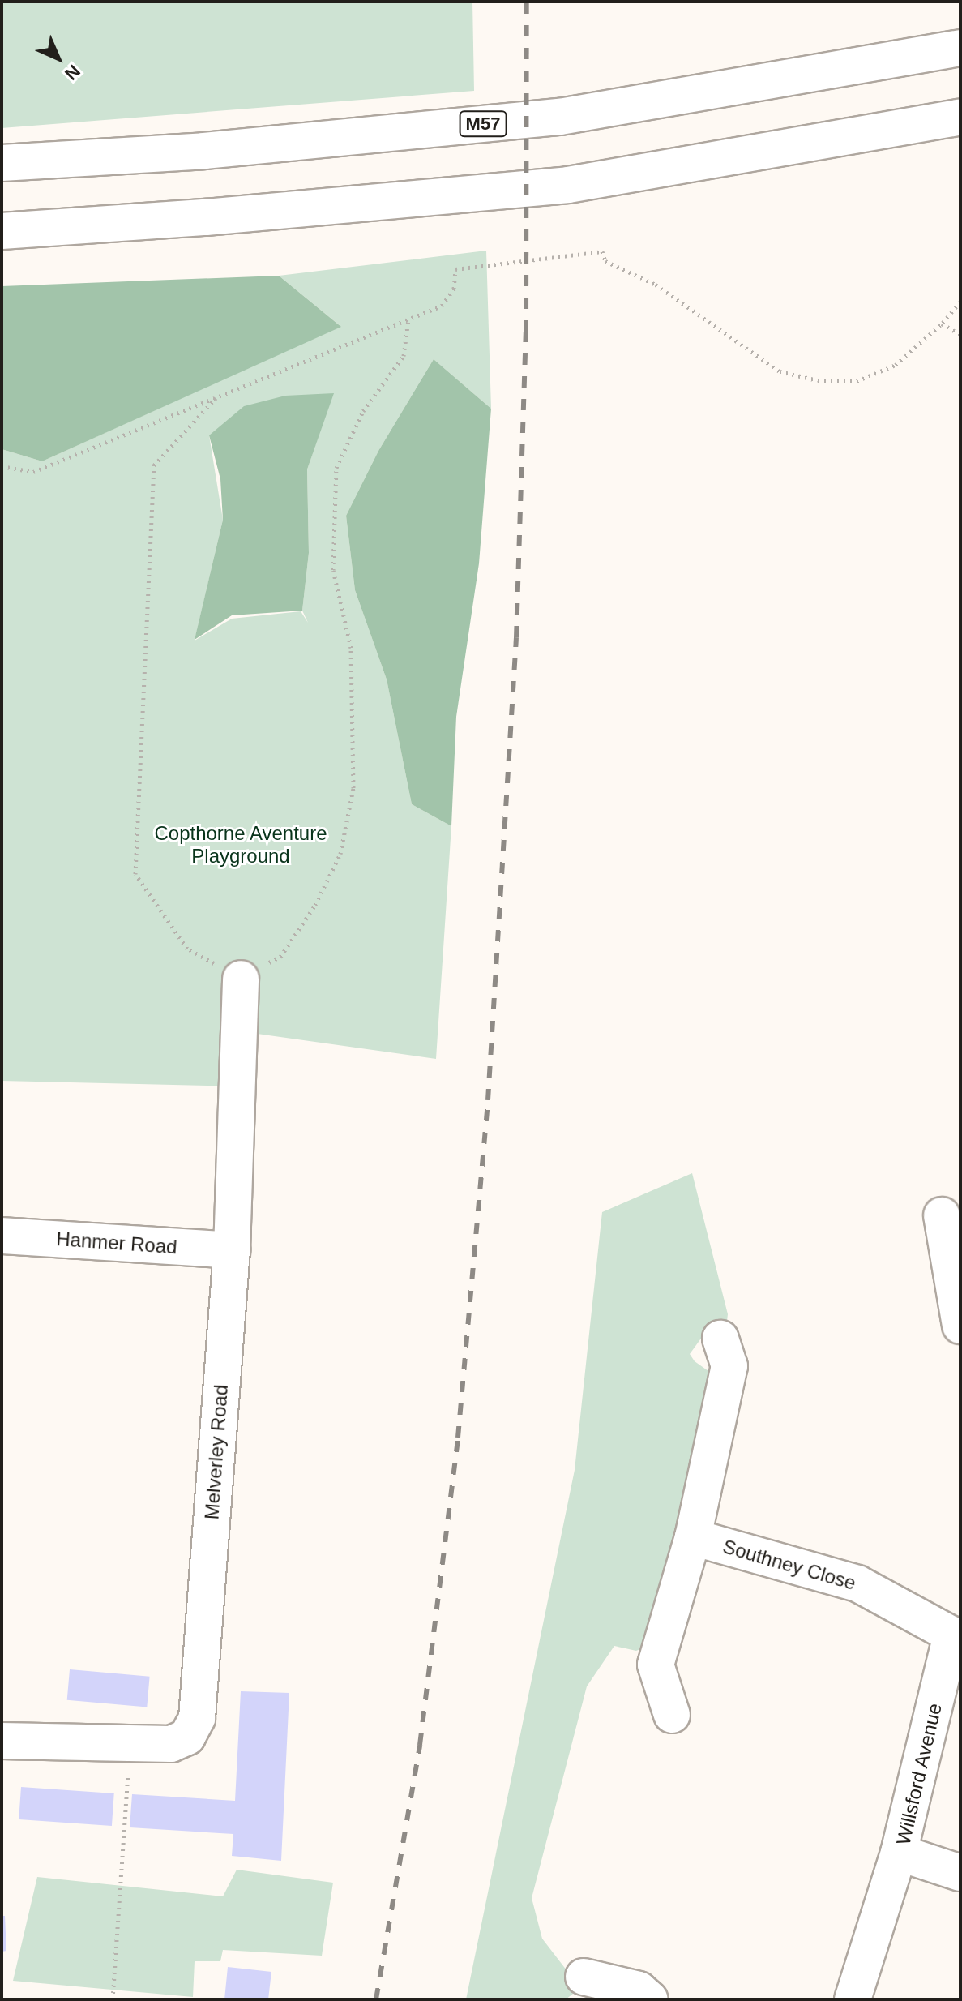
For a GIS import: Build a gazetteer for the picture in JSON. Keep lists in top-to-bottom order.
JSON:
{
  "streets": {
    "main road": [
      "M57",
      "Hanmer Road",
      "Melverley Road",
      "Southney Close",
      "Willsford Avenue"
    ]
  },
  "crossings": [
    ["Hanmer Road", "Melverley Road"],
    ["Southney Close", "Willsford Avenue"]
  ],
  "parks": ["Copthorne Aventure Playground"],
  "north": "bottom right"
}
